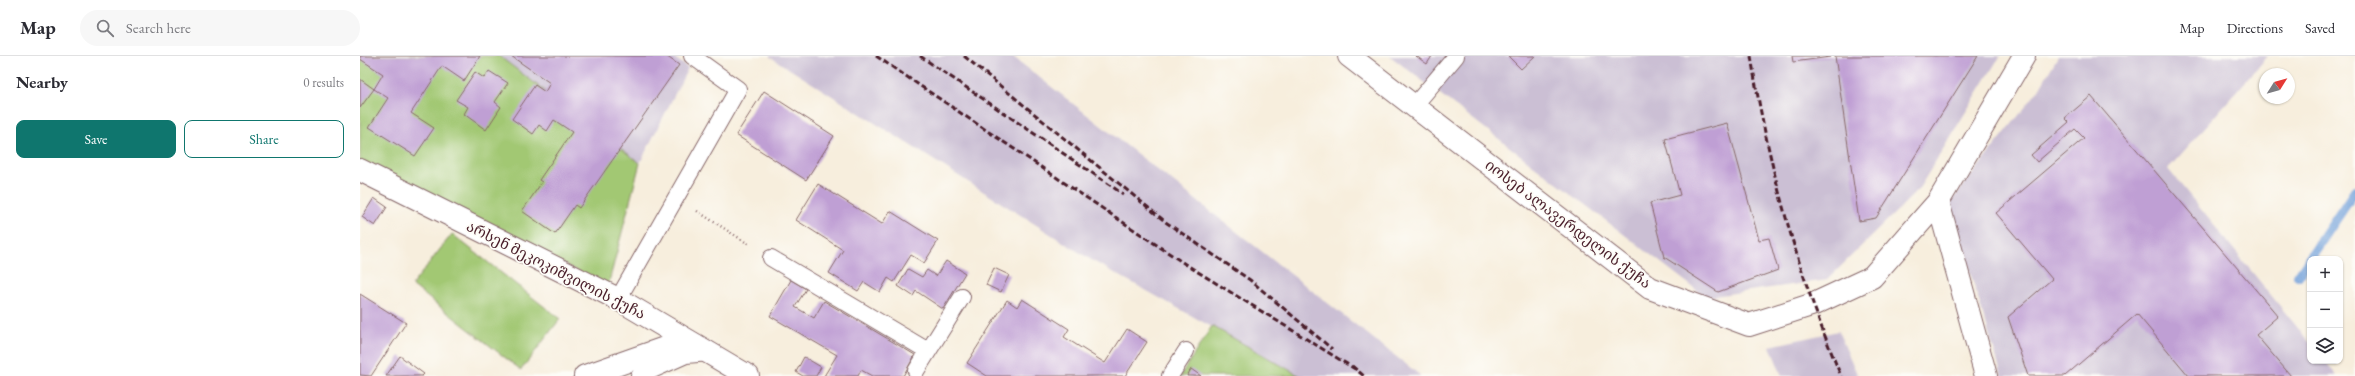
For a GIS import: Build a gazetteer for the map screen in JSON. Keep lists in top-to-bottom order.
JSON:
{
  "streets": {
    "street": ["იოსებ ალავერდელის ქუჩა", "არსენ მეკოკიშვილის ქუჩა"]
  },
  "north": "top right",
  "page": {
    "header": "Map",
    "search": "Search here",
    "nav": ["Map", "Directions", "Saved"],
    "heading": ["Nearby", "0 results"],
    "buttons": ["Save", "Share"],
    "map_buttons": ["+", "−"]
  }
}
